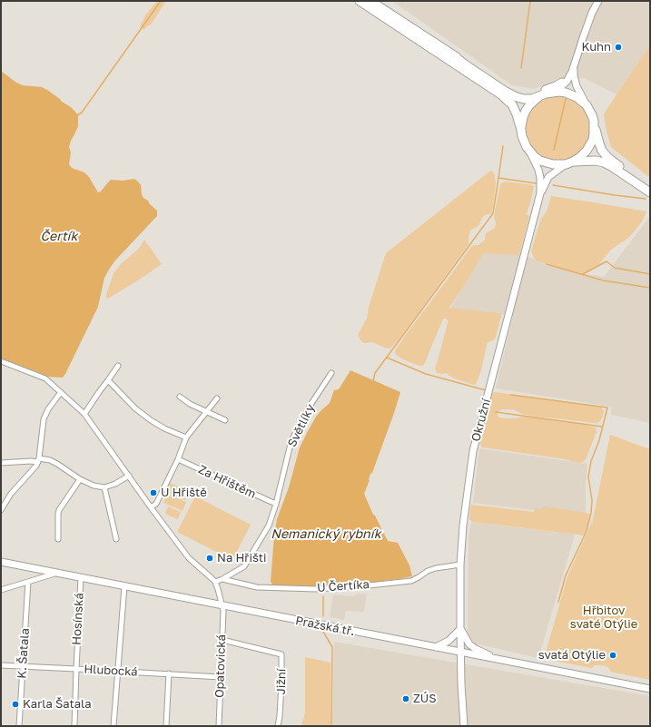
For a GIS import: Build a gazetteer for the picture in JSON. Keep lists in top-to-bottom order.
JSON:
{
  "streets": {
    "main road": ["Okružní", "Pražská tř."],
    "street": [
      "Světlíky",
      "Za Hřištěm",
      "U Čertíka",
      "Hosínská",
      "K. Šatala",
      "Opatovická",
      "Hlubocká",
      "Jižní"
    ]
  },
  "crossings": [
    ["Okružní", "U Čertíka"],
    ["Okružní", "Pražská tř."],
    ["Světlíky", "Za Hřištěm"],
    ["Hosínská", "Pražská tř."],
    ["Hosínská", "Hlubocká"],
    ["Pražská tř.", "Opatovická"],
    ["K. Šatala", "Hlubocká"],
    ["Opatovická", "Hlubocká"],
    ["Opatovická", "Jižní"]
  ],
  "water": ["Čertík", "Nemanický rybník"],
  "parks": ["Hřbitov svaté Otýlie"],
  "places": [
    "Kuhn",
    "U Hřiště",
    "Na Hřišti",
    "svatá Otýlie",
    "ZÚS",
    "Karla Šatala"
  ]
}
